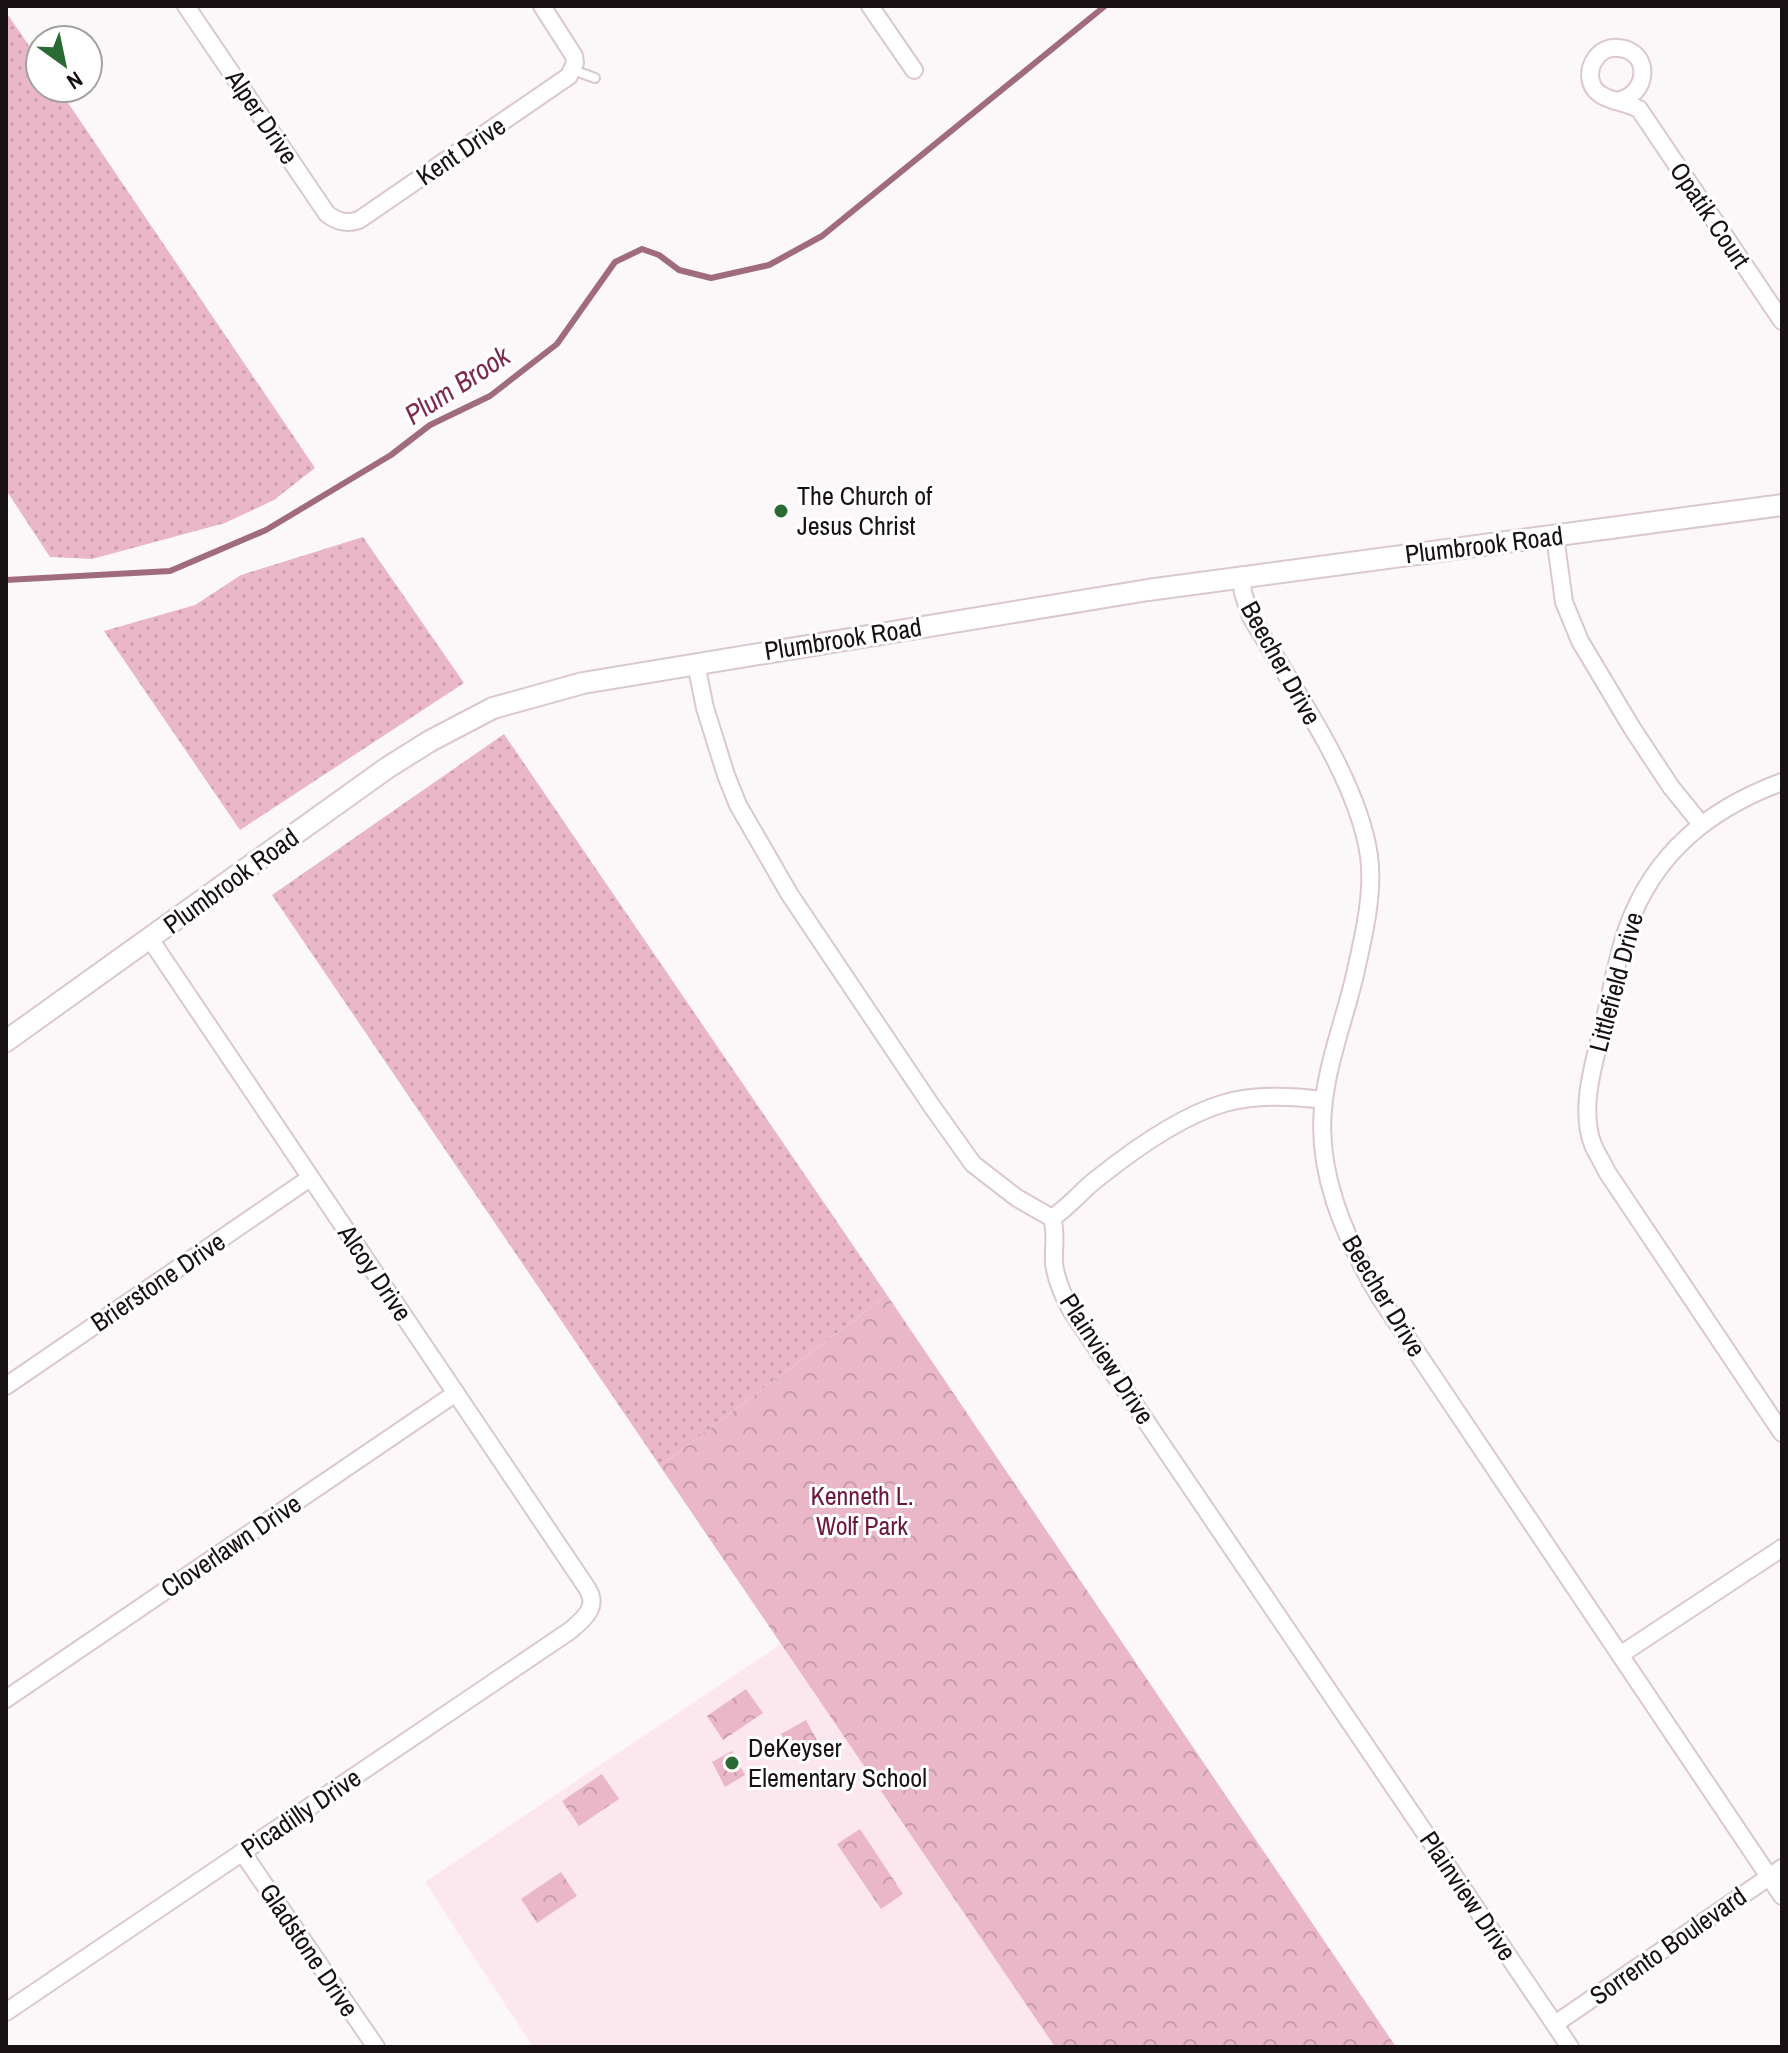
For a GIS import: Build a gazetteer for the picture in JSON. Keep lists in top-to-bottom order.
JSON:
{
  "streets": {
    "street": [
      "Alper Drive",
      "Kent Drive",
      "Opatik Court",
      "Plumbrook Road",
      "Beecher Drive",
      "Littlefield Drive",
      "Alcoy Drive",
      "Brierstone Drive",
      "Plainview Drive",
      "Cloverlawn Drive",
      "Picadilly Drive",
      "Sorrento Boulevard",
      "Gladstone Drive"
    ]
  },
  "crossings": [
    ["Alper Drive", "Kent Drive"],
    ["Plumbrook Road", "Beecher Drive"],
    ["Plumbrook Road", "Alcoy Drive"],
    ["Beecher Drive", "Sorrento Boulevard"],
    ["Alcoy Drive", "Brierstone Drive"],
    ["Alcoy Drive", "Cloverlawn Drive"],
    ["Alcoy Drive", "Picadilly Drive"],
    ["Plainview Drive", "Sorrento Boulevard"],
    ["Picadilly Drive", "Gladstone Drive"]
  ],
  "water": ["Plum Brook"],
  "parks": ["Kenneth L. Wolf Park"],
  "places": ["The Church of Jesus Christ", "DeKeyser Elementary School"],
  "north": "bottom right"
}
